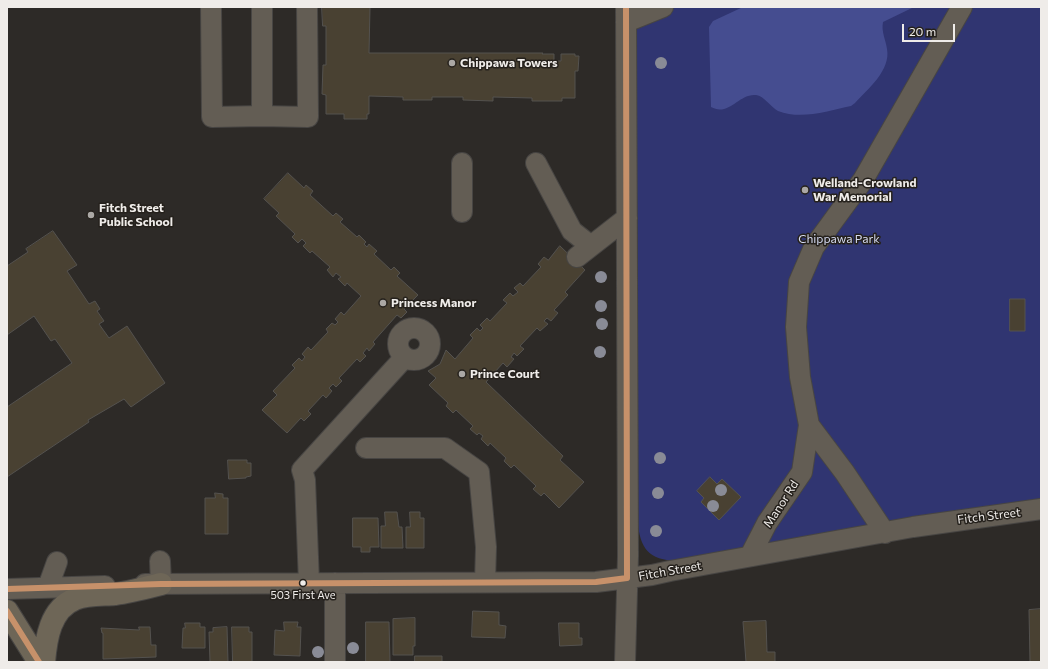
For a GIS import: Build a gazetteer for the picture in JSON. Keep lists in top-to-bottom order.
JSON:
{
  "streets": {
    "street": ["Manor Rd", "Fitch Street"]
  },
  "crossings": [
    ["Manor Rd", "Fitch Street"]
  ],
  "parks": ["Chippawa Park"],
  "places": [
    "Chippawa Towers",
    "Welland-Crowland War Memorial",
    "Fitch Street Public School",
    "Princess Manor",
    "Prince Court",
    "503 First Ave"
  ],
  "scale_bar": "20 m"
}
